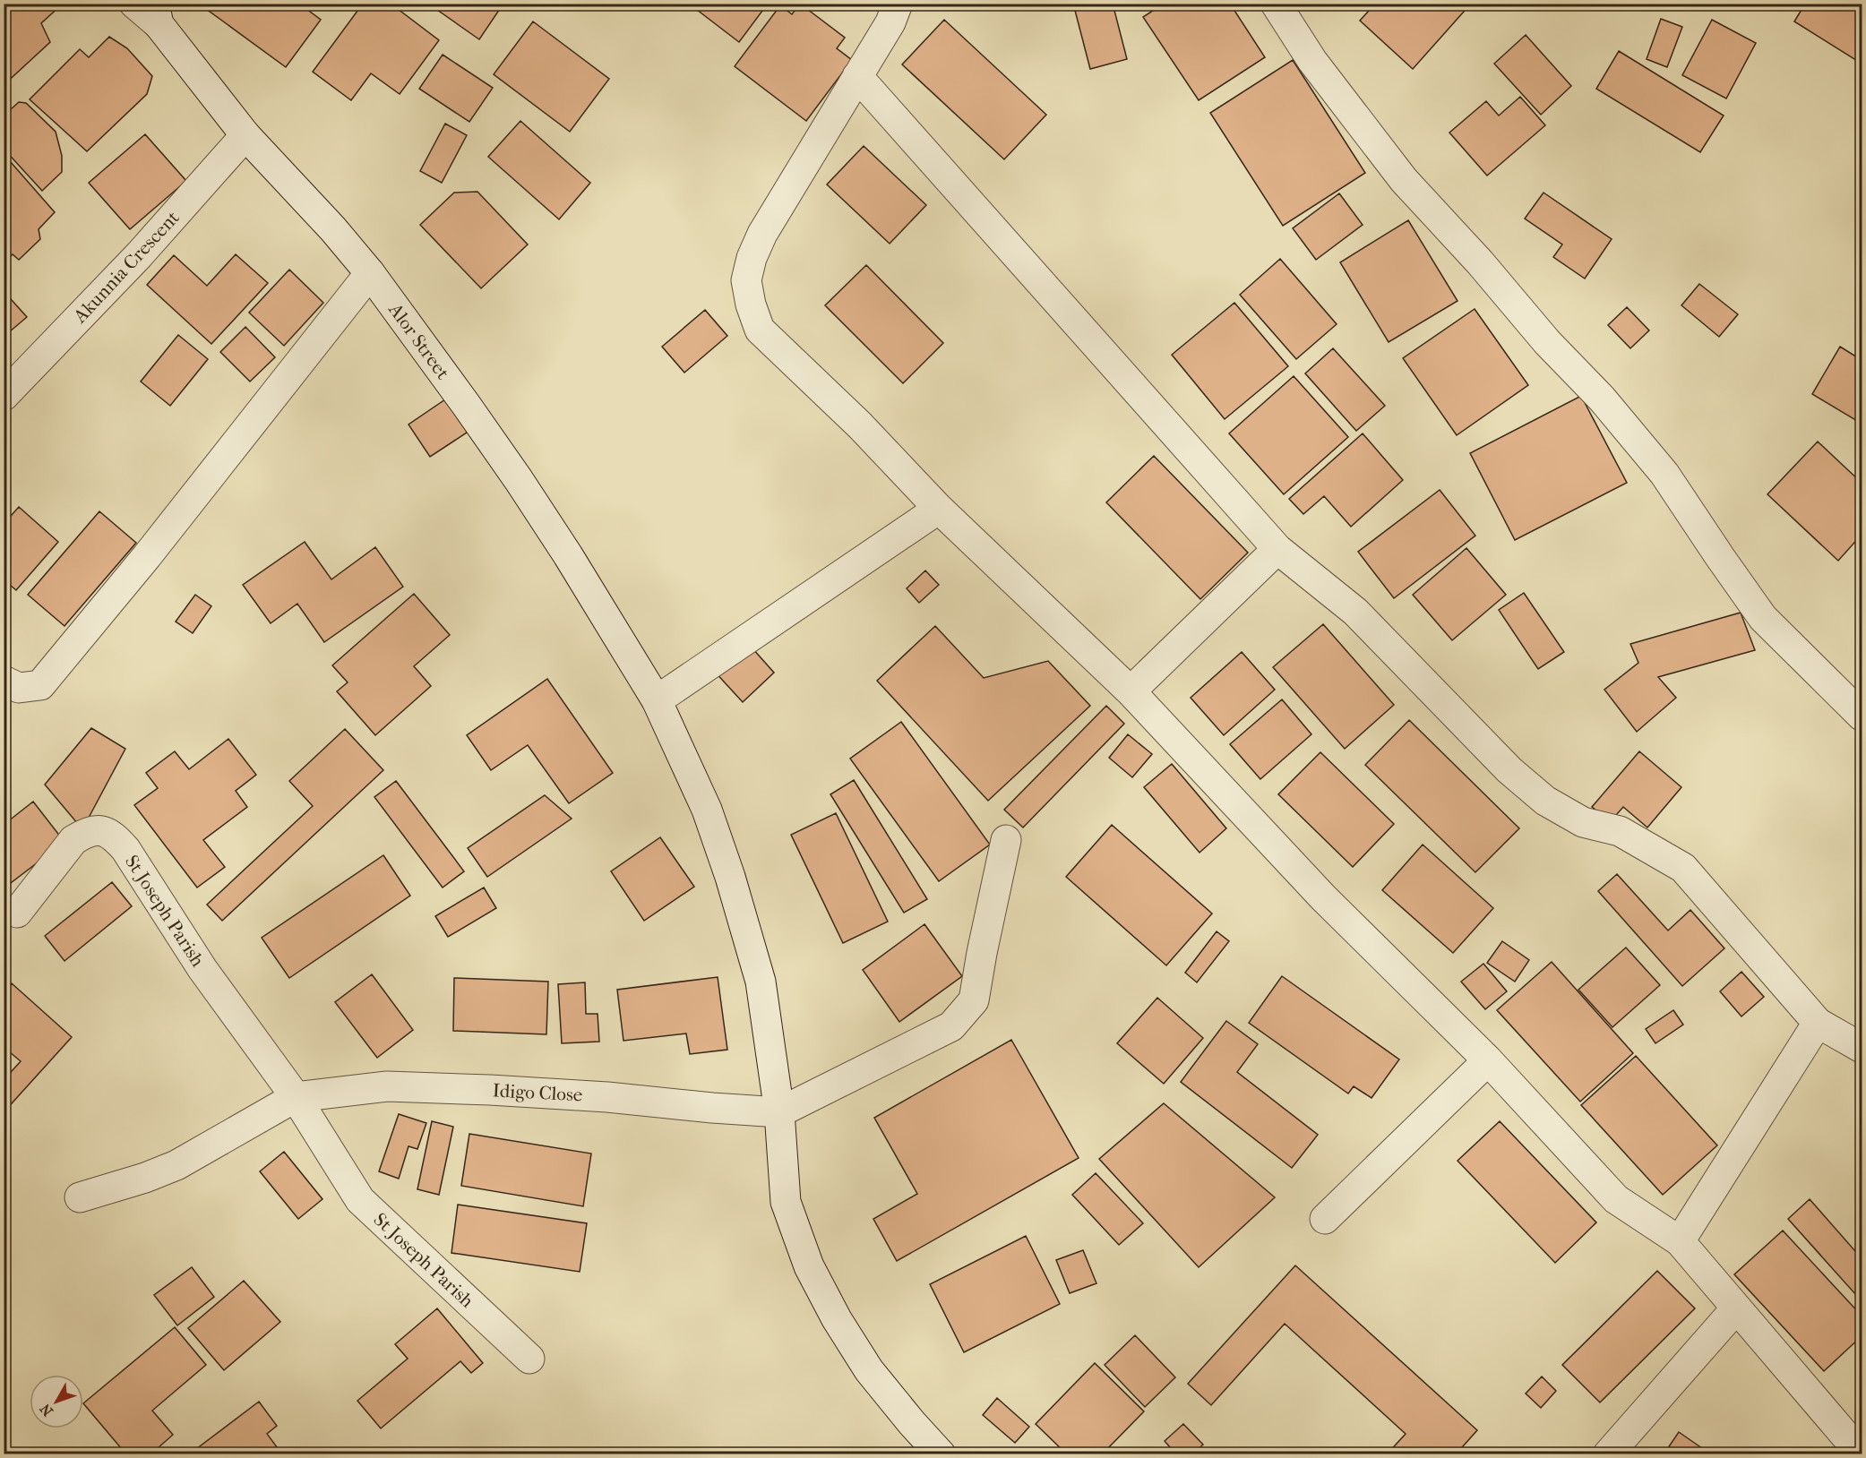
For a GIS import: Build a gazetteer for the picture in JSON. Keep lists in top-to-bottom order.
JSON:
{
  "streets": {
    "street": [
      "Akunnia Crescent",
      "Alor Street",
      "St Joseph Parish",
      "Idigo Close"
    ]
  },
  "crossings": [
    ["Akunnia Crescent", "Alor Street"],
    ["Alor Street", "Idigo Close"],
    ["St Joseph Parish", "Idigo Close"]
  ],
  "north": "bottom left"
}
